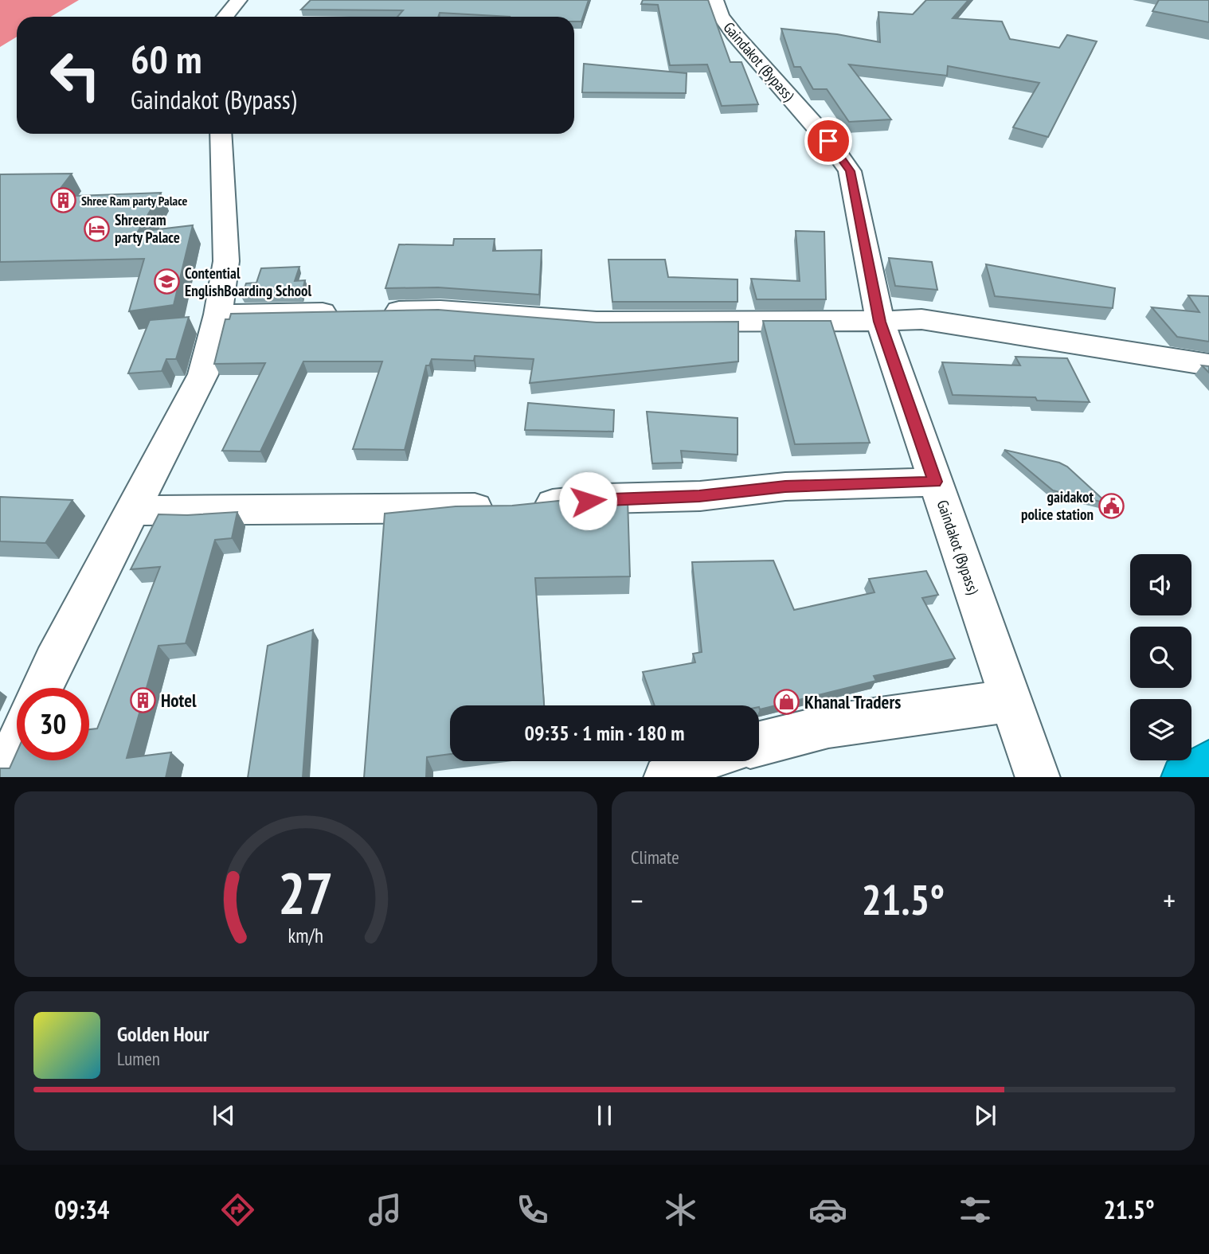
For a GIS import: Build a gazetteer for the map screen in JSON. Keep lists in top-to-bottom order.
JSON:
{
  "streets": {
    "street": ["Gaindakot (Bypass)"]
  },
  "places": {
    "building": ["Shree Ram party Palace", "Hotel"],
    "hotel": ["Shreeram party Palace"],
    "school or university": ["Contential EnglishBoarding School"],
    "public building": ["gaidakot police station"],
    "shop": ["Khanal Traders"]
  },
  "page": {
    "turn": ["60 m", "Gaindakot (Bypass)"],
    "limit": "30",
    "trip": "09:35 · 1 min · 180 m",
    "tile": "Climate",
    "heat": ["−", "21.5°", "+"],
    "song": ["Golden Hour", "Lumen"],
    "tabs": ["09:34", "21.5°"],
    "gauge": ["27", "km/h"]
  }
}
